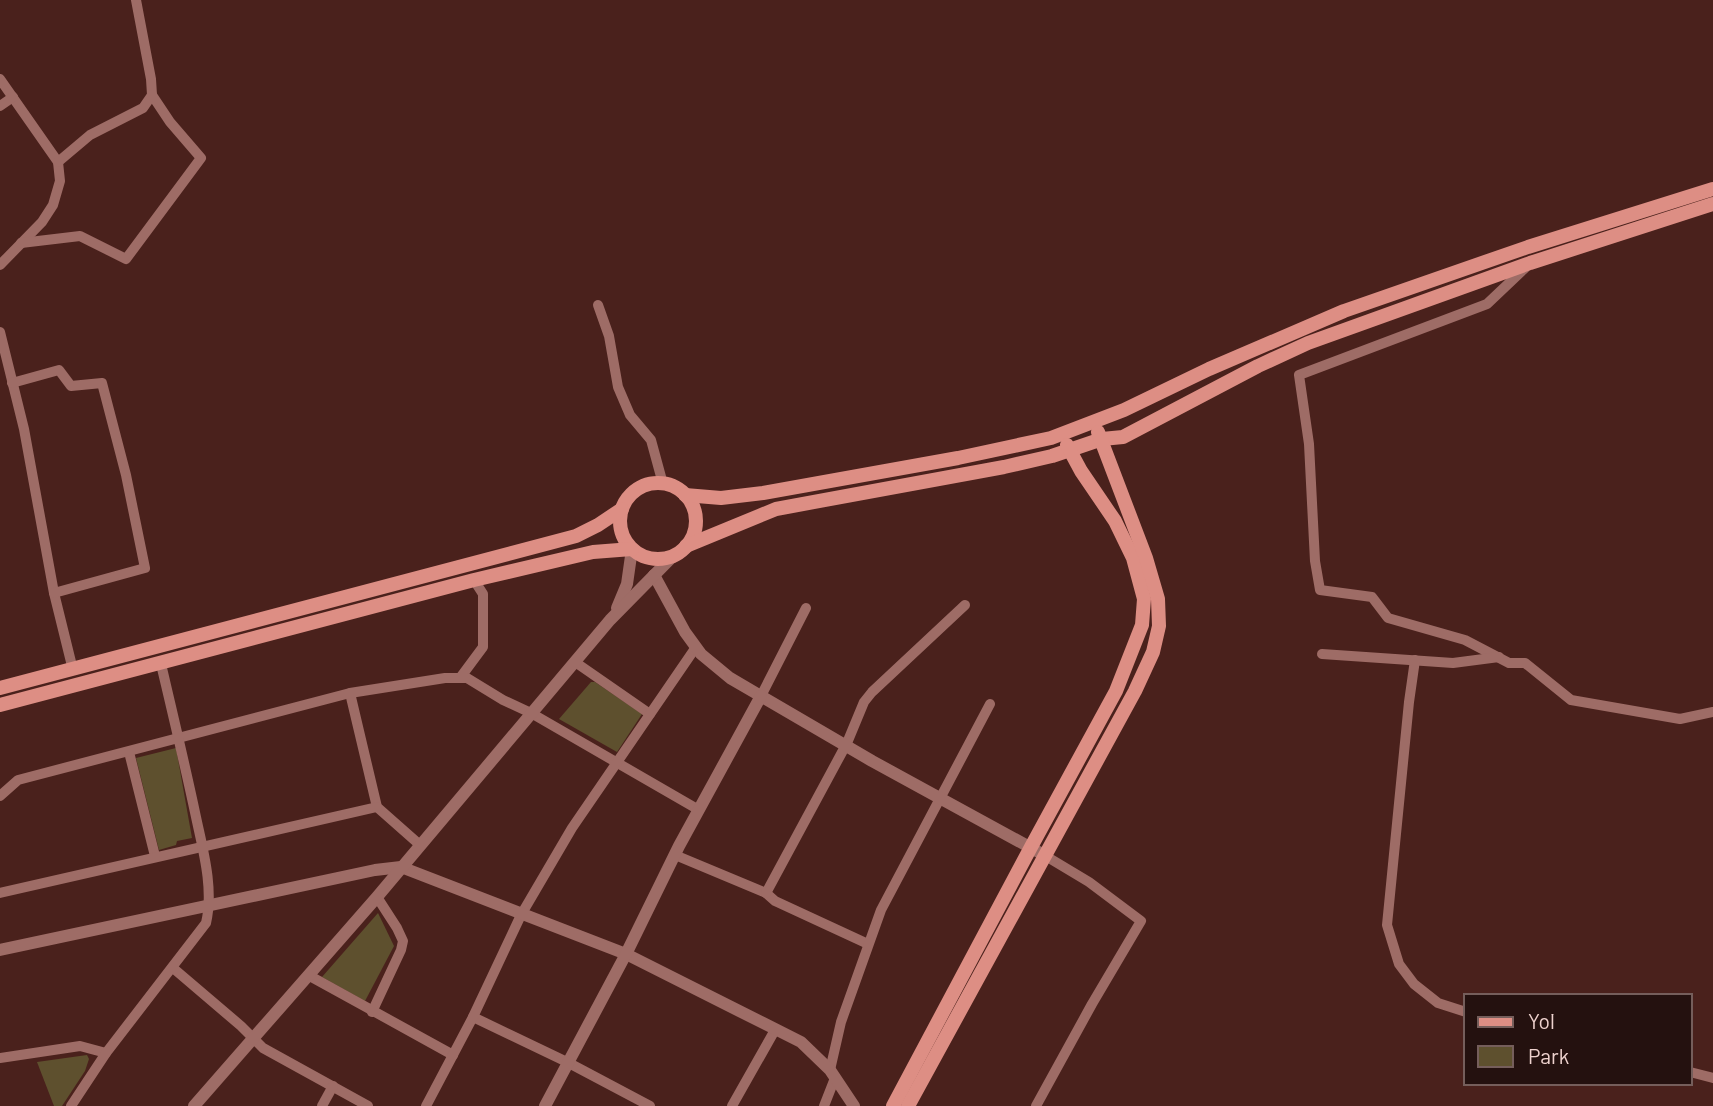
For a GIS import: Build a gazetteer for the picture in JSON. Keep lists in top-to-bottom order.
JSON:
{
  "legend": ["Yol", "Park"]
}
